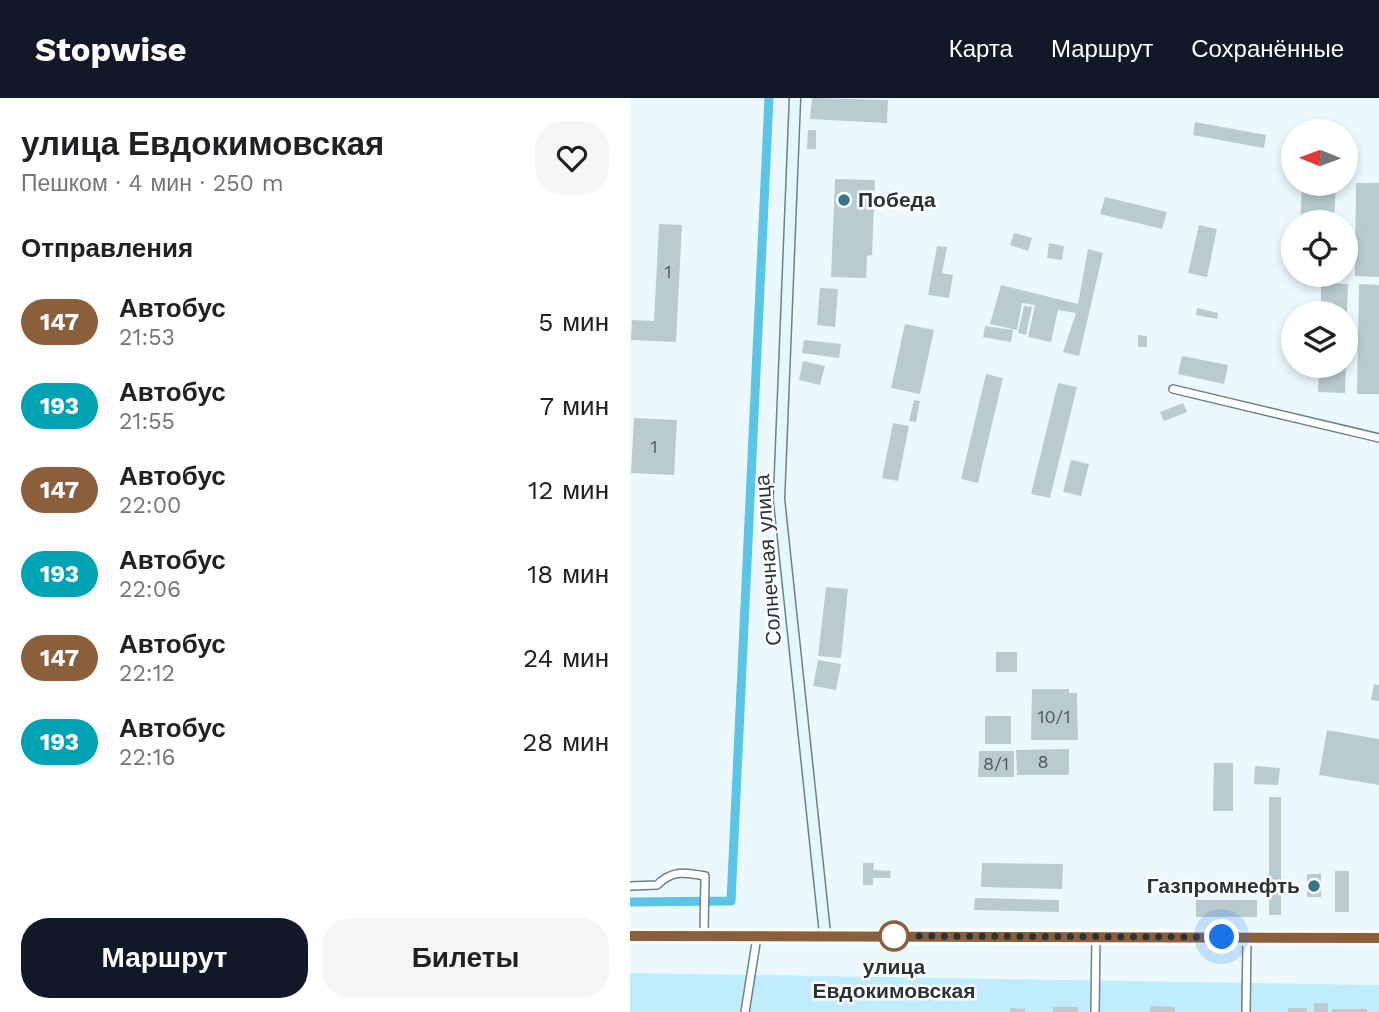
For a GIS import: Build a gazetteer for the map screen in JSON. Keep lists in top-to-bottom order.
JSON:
{
  "streets": {
    "main road": ["Солнечная улица"]
  },
  "places": ["Победа", "Газпромнефть", "улица Евдокимовская"],
  "lines": ["bus line 147"],
  "house_numbers": [
    "1",
    "1",
    "10/1",
    "8",
    "8/1"
  ],
  "north": "left",
  "page": {
    "header": "Stopwise",
    "nav": ["Карта", "Маршрут", "Сохранённые"],
    "heading": [
      ["улица Евдокимовская", "Пешком · 4 мин · 250 m"],
      "Отправления"
    ],
    "list": [
      {
        "mark": "147",
        "name": "Автобус",
        "note": "21:53",
        "value": "5 мин"
      },
      {
        "mark": "193",
        "name": "Автобус",
        "note": "21:55",
        "value": "7 мин"
      },
      {
        "mark": "147",
        "name": "Автобус",
        "note": "22:00",
        "value": "12 мин"
      },
      {
        "mark": "193",
        "name": "Автобус",
        "note": "22:06",
        "value": "18 мин"
      },
      {
        "mark": "147",
        "name": "Автобус",
        "note": "22:12",
        "value": "24 мин"
      },
      {
        "mark": "193",
        "name": "Автобус",
        "note": "22:16",
        "value": "28 мин"
      }
    ],
    "buttons": ["Маршрут", "Билеты"]
  }
}
